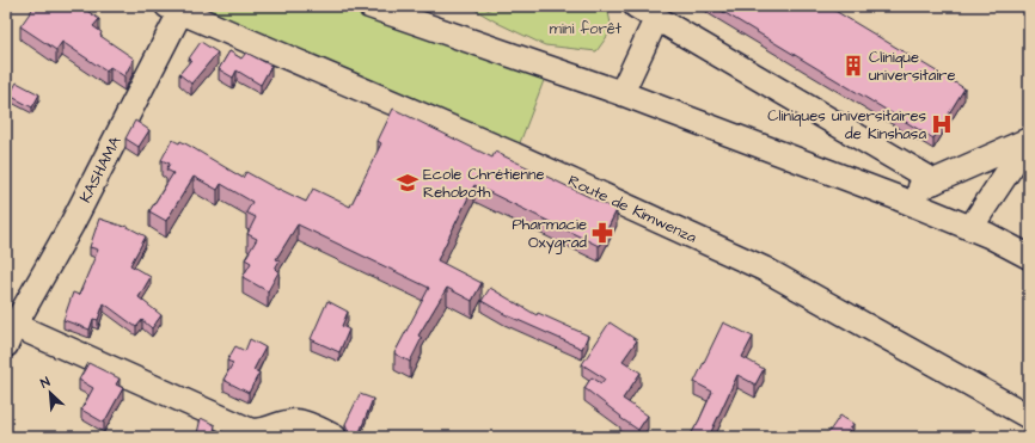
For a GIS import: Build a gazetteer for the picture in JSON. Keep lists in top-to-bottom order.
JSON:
{
  "streets": {
    "street": ["KASHAMA", "Route de Kimwenza"]
  },
  "crossings": [
    ["KASHAMA", "Route de Kimwenza"]
  ],
  "parks": ["mini forêt"],
  "places": {
    "building": ["Clinique universitaire"],
    "hospital": ["Cliniques universitaires de Kinshasa"],
    "school or university": ["Ecole Chrétienne Rehoboth"],
    "pharmacy": ["Pharmacie Oxygrad"]
  },
  "north": "top left"
}
